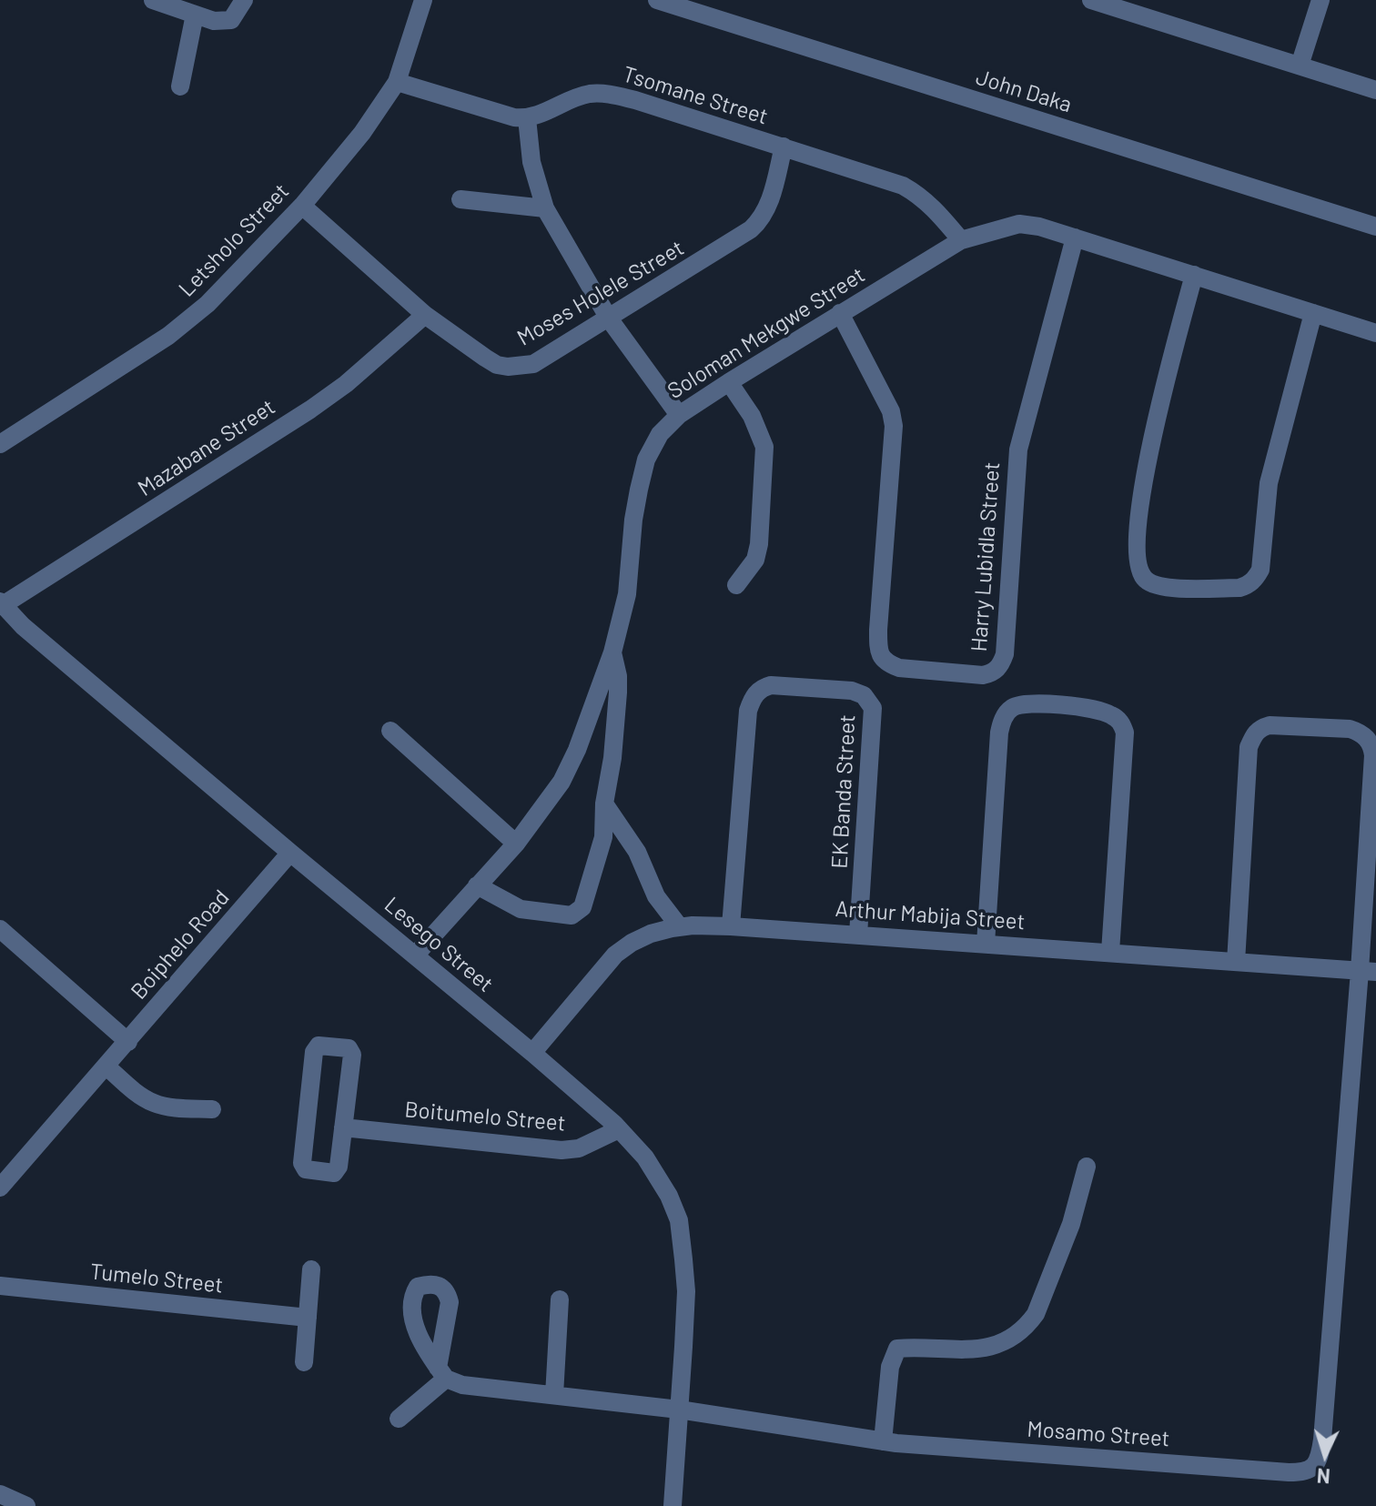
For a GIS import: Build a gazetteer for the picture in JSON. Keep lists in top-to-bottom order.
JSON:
{
  "streets": {
    "street": [
      "John Daka",
      "Tsomane Street",
      "Letsholo Street",
      "Moses Holele Street",
      "Soloman Mekgwe Street",
      "Mazabane Street",
      "Harry Lubidla Street",
      "EK Banda Street",
      "Arthur Mabija Street",
      "Boiphelo Road",
      "Lesego Street",
      "Boitumelo Street",
      "Tumelo Street",
      "Mosamo Street"
    ]
  },
  "crossings": [
    ["Tsomane Street", "Moses Holele Street"],
    ["Tsomane Street", "Soloman Mekgwe Street"],
    ["Letsholo Street", "Moses Holele Street"],
    ["Moses Holele Street", "Mazabane Street"],
    ["Soloman Mekgwe Street", "Harry Lubidla Street"],
    ["Soloman Mekgwe Street", "Lesego Street"],
    ["Mazabane Street", "Lesego Street"],
    ["EK Banda Street", "Arthur Mabija Street"],
    ["Arthur Mabija Street", "Lesego Street"],
    ["Arthur Mabija Street", "Mosamo Street"],
    ["Boiphelo Road", "Lesego Street"],
    ["Lesego Street", "Boitumelo Street"],
    ["Lesego Street", "Mosamo Street"]
  ],
  "north": "bottom"
}
